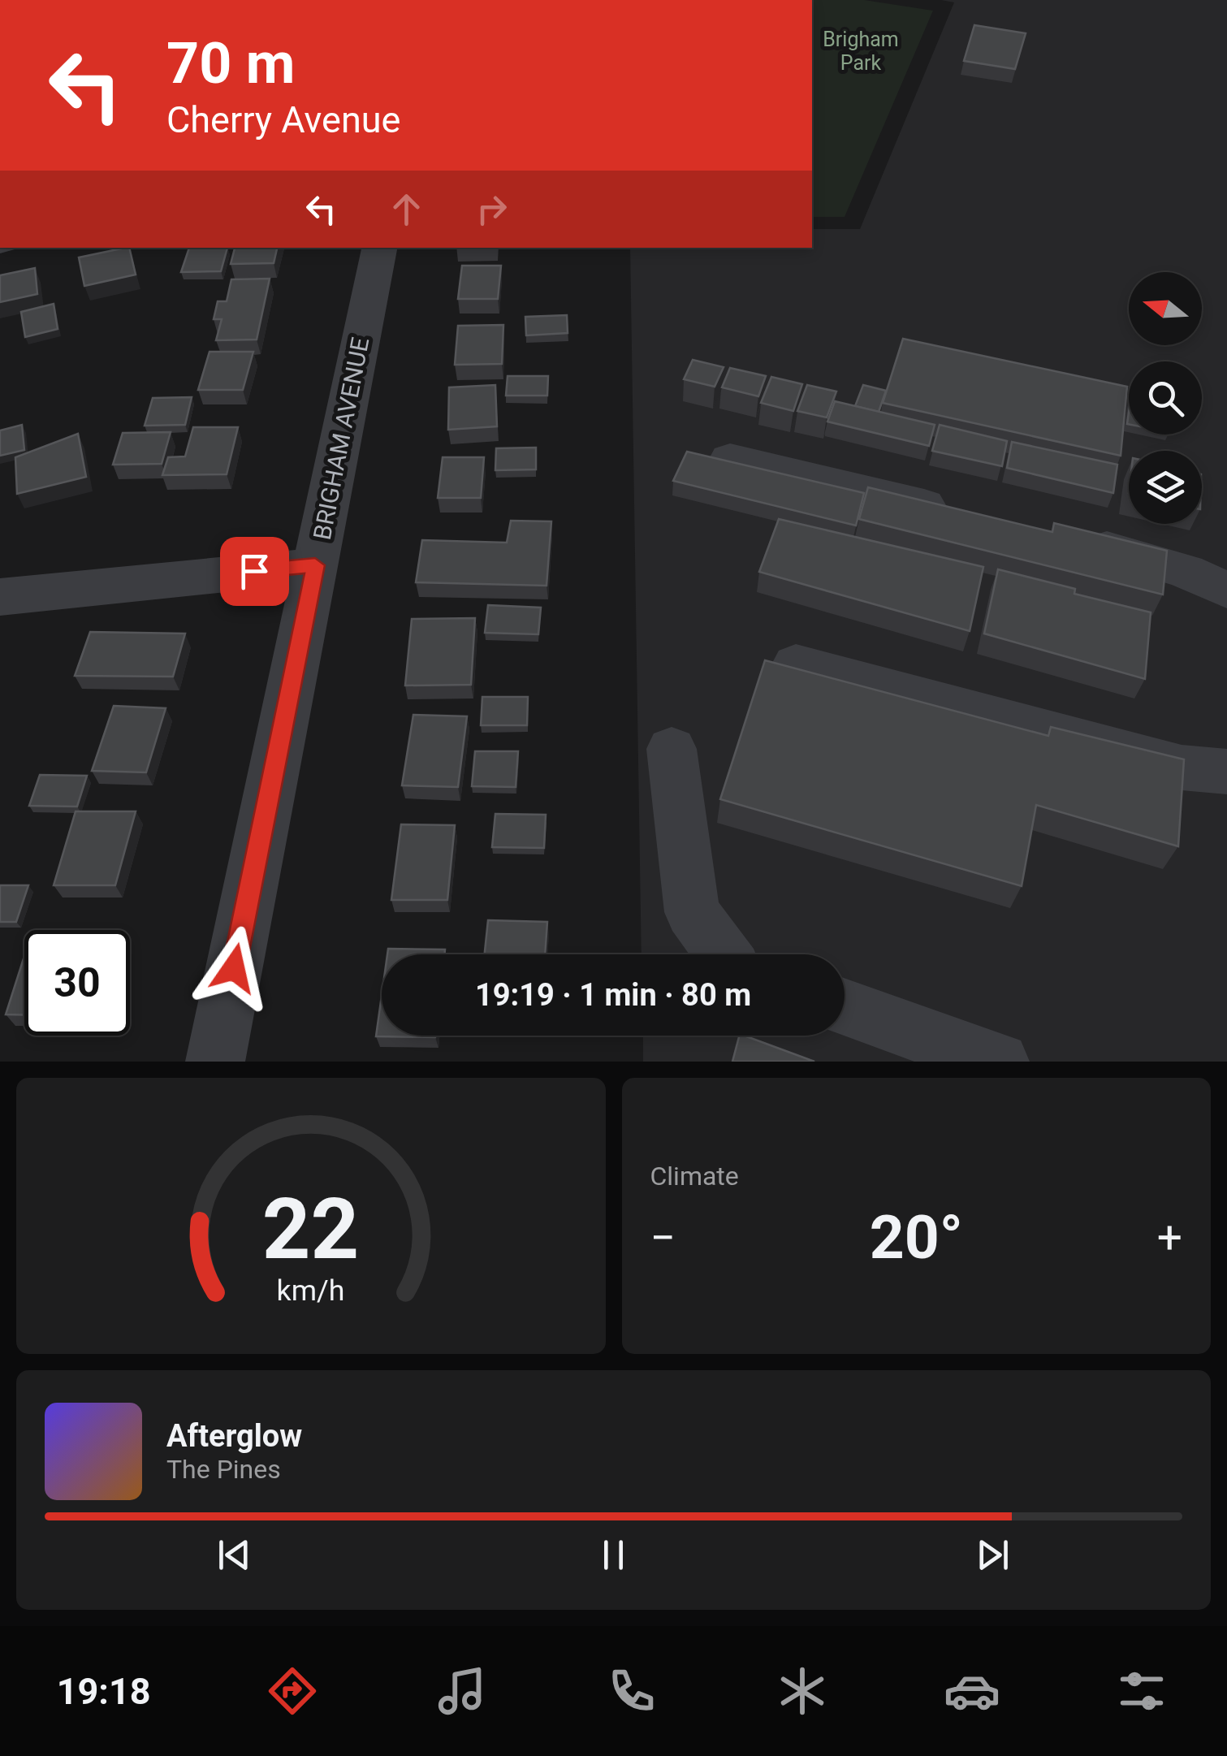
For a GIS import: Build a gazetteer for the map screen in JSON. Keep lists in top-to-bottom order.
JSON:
{
  "streets": {
    "street": ["BRIGHAM AVENUE"]
  },
  "parks": ["Brigham Park"],
  "north": "left",
  "page": {
    "turn": ["70 m", "Cherry Avenue"],
    "limit": "30",
    "trip": "19:19 · 1 min · 80 m",
    "tile": "Climate",
    "heat": ["−", "20°", "+"],
    "song": ["Afterglow", "The Pines"],
    "tabs": "19:18",
    "gauge": ["22", "km/h"]
  }
}
